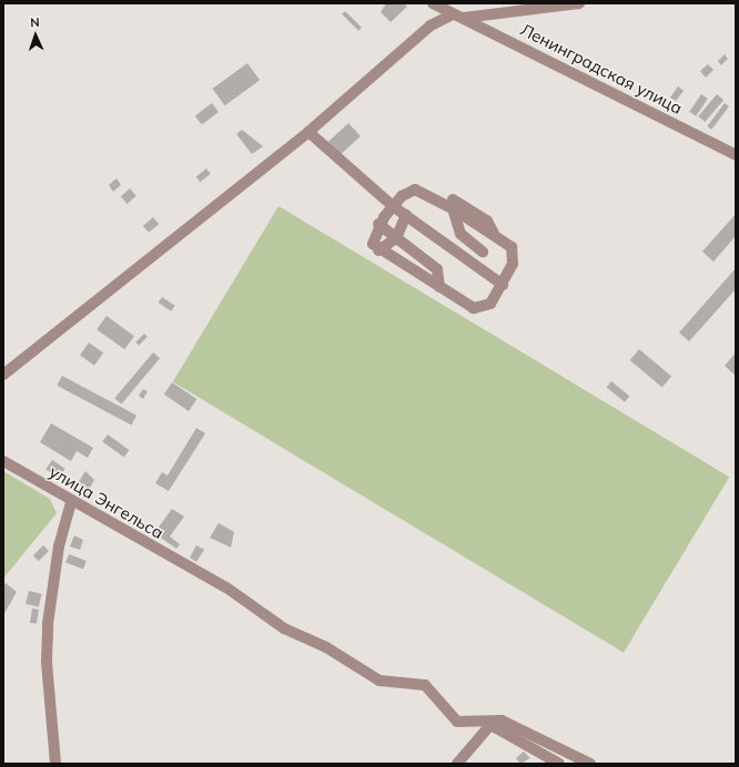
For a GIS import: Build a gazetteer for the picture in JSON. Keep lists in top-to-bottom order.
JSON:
{
  "streets": {
    "street": ["Ленинградская улица", "улица Энгельса"]
  },
  "north": "top"
}
